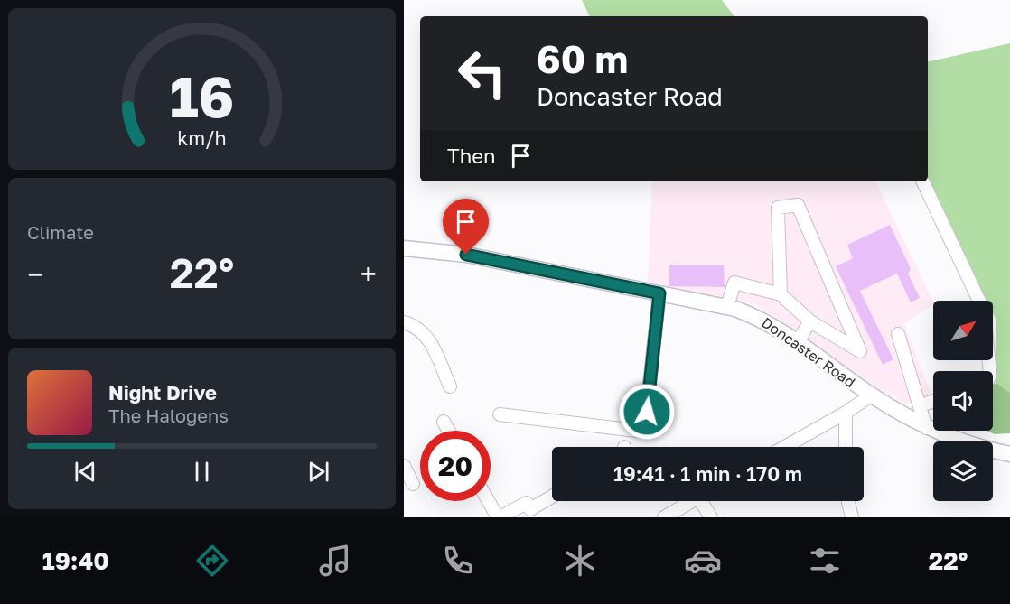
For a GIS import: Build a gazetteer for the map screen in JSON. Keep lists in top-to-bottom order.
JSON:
{
  "streets": {
    "main road": ["Doncaster Road"]
  },
  "north": "top right",
  "page": {
    "turn": ["60 m", "Doncaster Road"],
    "then": "Then",
    "tile": "Climate",
    "heat": ["−", "22°", "+"],
    "song": ["Night Drive", "The Halogens"],
    "limit": "20",
    "trip": "19:41 · 1 min · 170 m",
    "tabs": ["19:40", "22°"],
    "gauge": ["16", "km/h"]
  }
}
